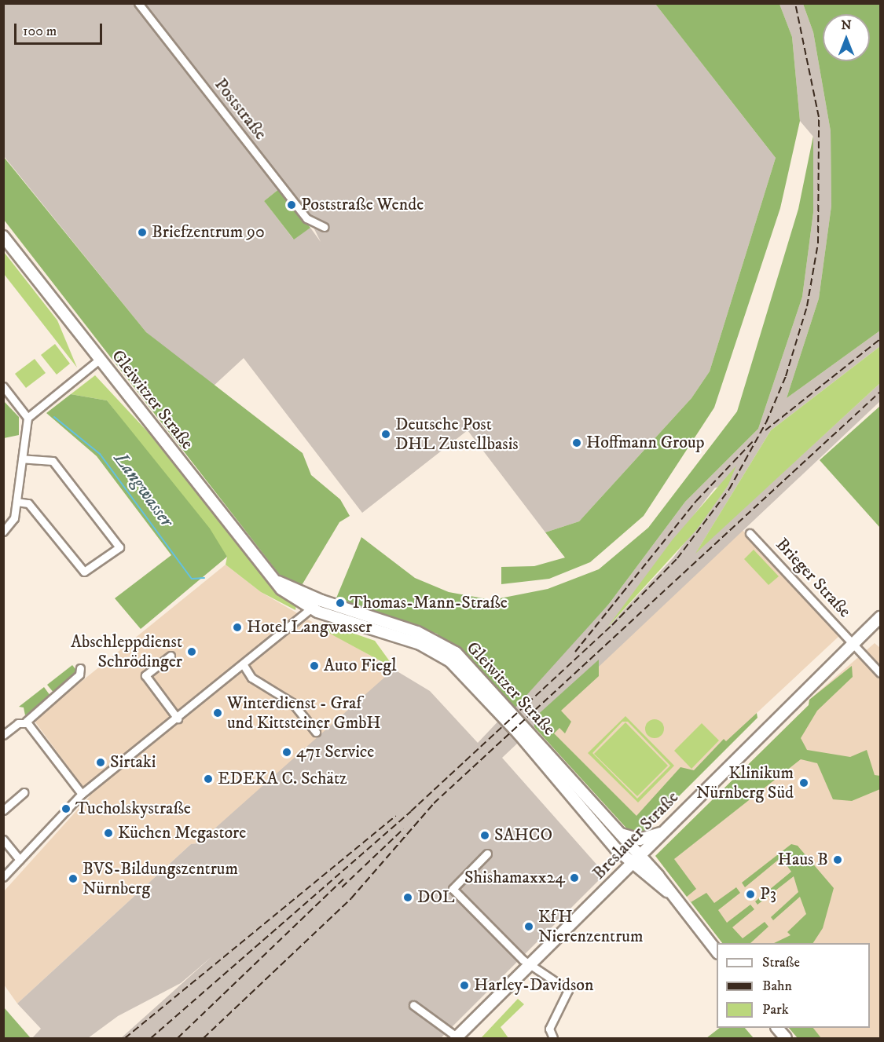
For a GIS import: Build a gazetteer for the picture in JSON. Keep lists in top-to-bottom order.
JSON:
{
  "streets": {
    "main road": ["Gleiwitzer Straße", "Breslauer Straße"],
    "street": ["Poststraße", "Brieger Straße"]
  },
  "crossings": [
    ["Gleiwitzer Straße", "Breslauer Straße"],
    ["Brieger Straße", "Breslauer Straße"]
  ],
  "water": ["Langwasser"],
  "places": [
    "Poststraße Wende",
    "Briefzentrum 90",
    "Deutsche Post DHL Zustellbasis",
    "Hoffmann Group",
    "Thomas-Mann-Straße",
    "Hotel Langwasser",
    "Abschleppdienst Schrödinger",
    "Auto Fiegl",
    "Winterdienst - Graf und Kittsteiner GmbH",
    "471 Service",
    "Sirtaki",
    "EDEKA C. Schätz",
    "Klinikum Nürnberg Süd",
    "Tucholskystraße",
    "Küchen Megastore",
    "SAHCO",
    "Haus B",
    "Shishamaxx24",
    "BVS-Bildungszentrum Nürnberg",
    "P3",
    "DOL",
    "KfH Nierenzentrum",
    "Harley-Davidson"
  ],
  "legend": ["Straße", "Bahn", "Park"],
  "scale_bar": "100 m",
  "north": "top"
}
